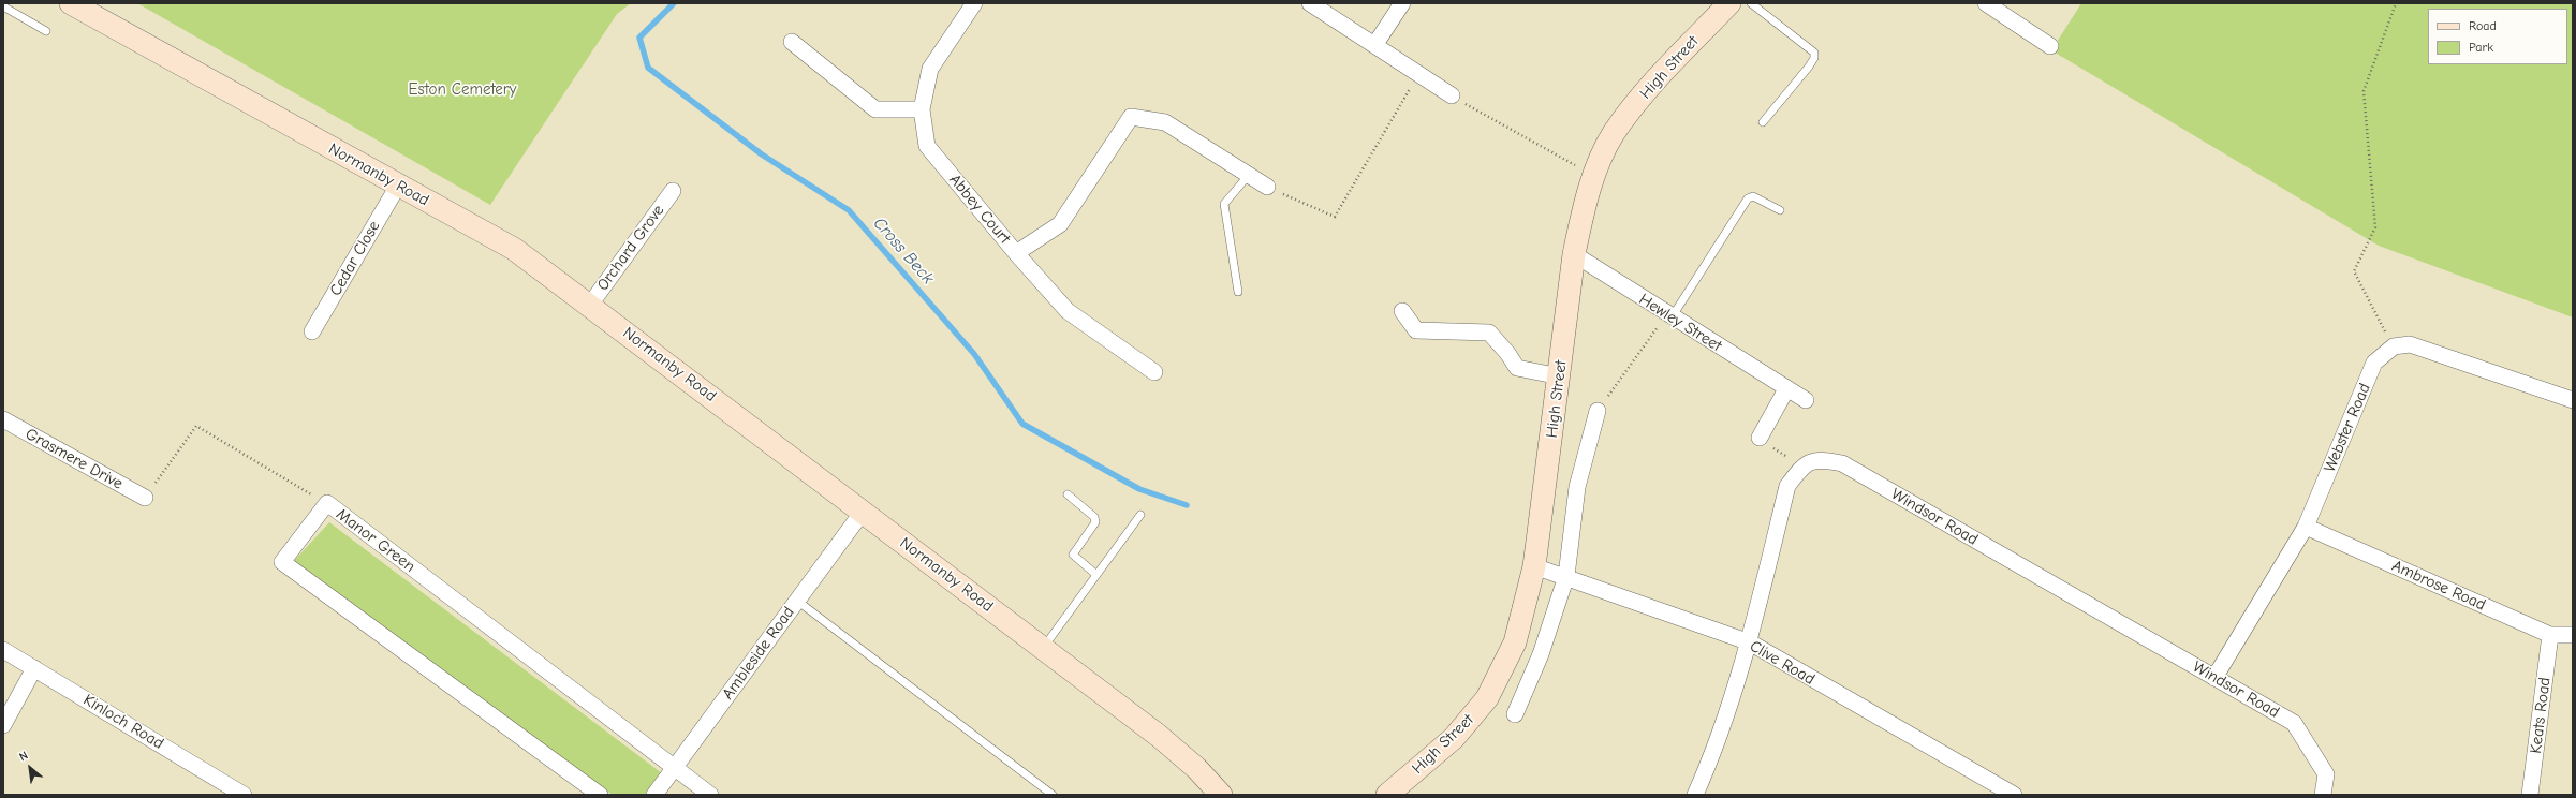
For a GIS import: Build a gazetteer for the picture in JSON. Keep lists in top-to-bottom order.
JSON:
{
  "streets": {
    "street": [
      "High Street",
      "Normanby Road",
      "Abbey Court",
      "Orchard Grove",
      "Cedar Close",
      "Hewley Street",
      "Webster Road",
      "Grasmere Drive",
      "Windsor Road",
      "Manor Green",
      "Ambrose Road",
      "Ambleside Road",
      "Clive Road",
      "Keats Road",
      "Kinloch Road"
    ]
  },
  "crossings": [
    ["High Street", "Hewley Street"],
    ["High Street", "Clive Road"],
    ["Normanby Road", "Orchard Grove"],
    ["Normanby Road", "Cedar Close"],
    ["Normanby Road", "Ambleside Road"],
    ["Webster Road", "Windsor Road"],
    ["Webster Road", "Ambrose Road"],
    ["Windsor Road", "Clive Road"],
    ["Manor Green", "Ambleside Road"],
    ["Ambrose Road", "Keats Road"]
  ],
  "water": ["Cross Beck"],
  "parks": ["Eston Cemetery"],
  "legend": ["Road", "Park"],
  "north": "top left"
}
